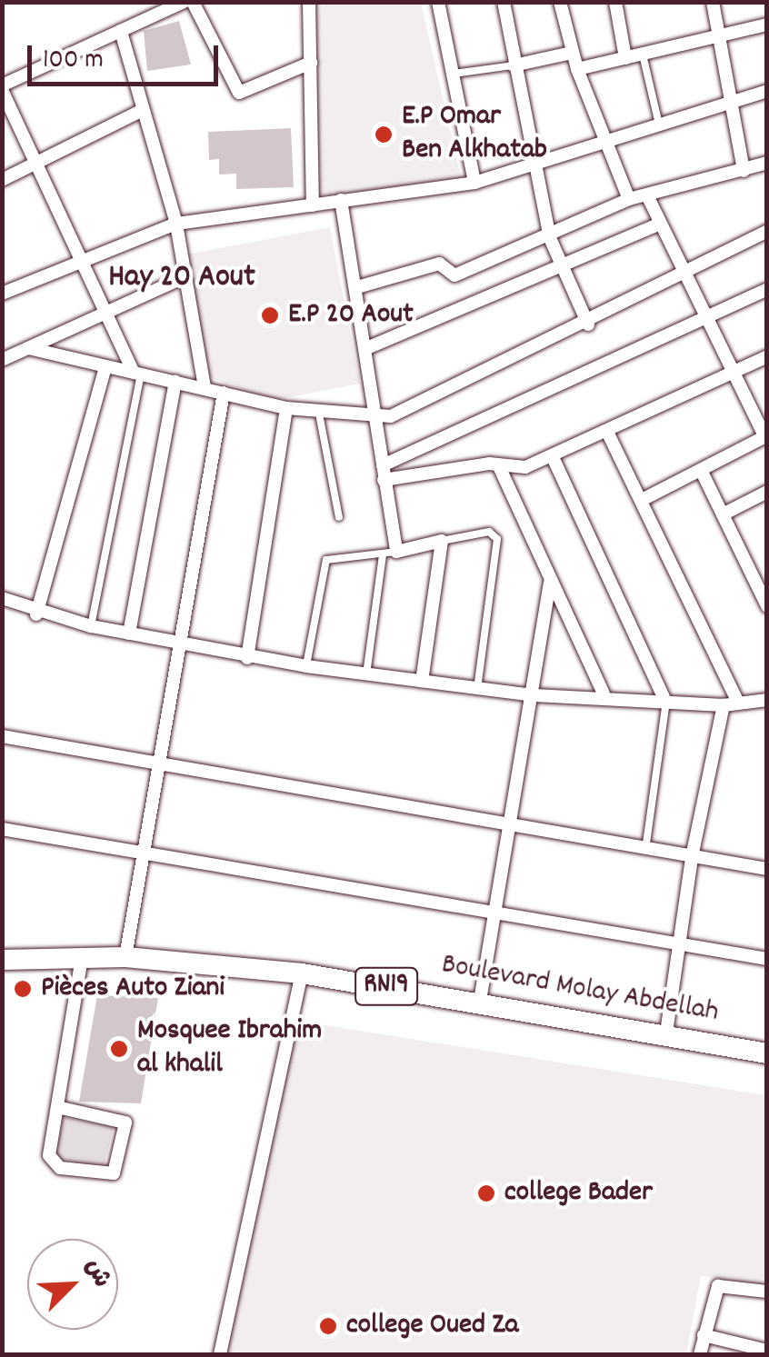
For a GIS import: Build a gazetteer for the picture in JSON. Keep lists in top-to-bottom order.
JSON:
{
  "streets": {
    "main road": ["RN19", "Boulevard Molay Abdellah"]
  },
  "districts": ["Hay 20 Aout"],
  "places": [
    "E.P Omar Ben Alkhatab",
    "E.P 20 Aout",
    "Pièces Auto Ziani",
    "Mosquee Ibrahim al khalil",
    "college Bader",
    "college Oued Za"
  ],
  "scale_bar": "100 m",
  "north": "top right"
}
